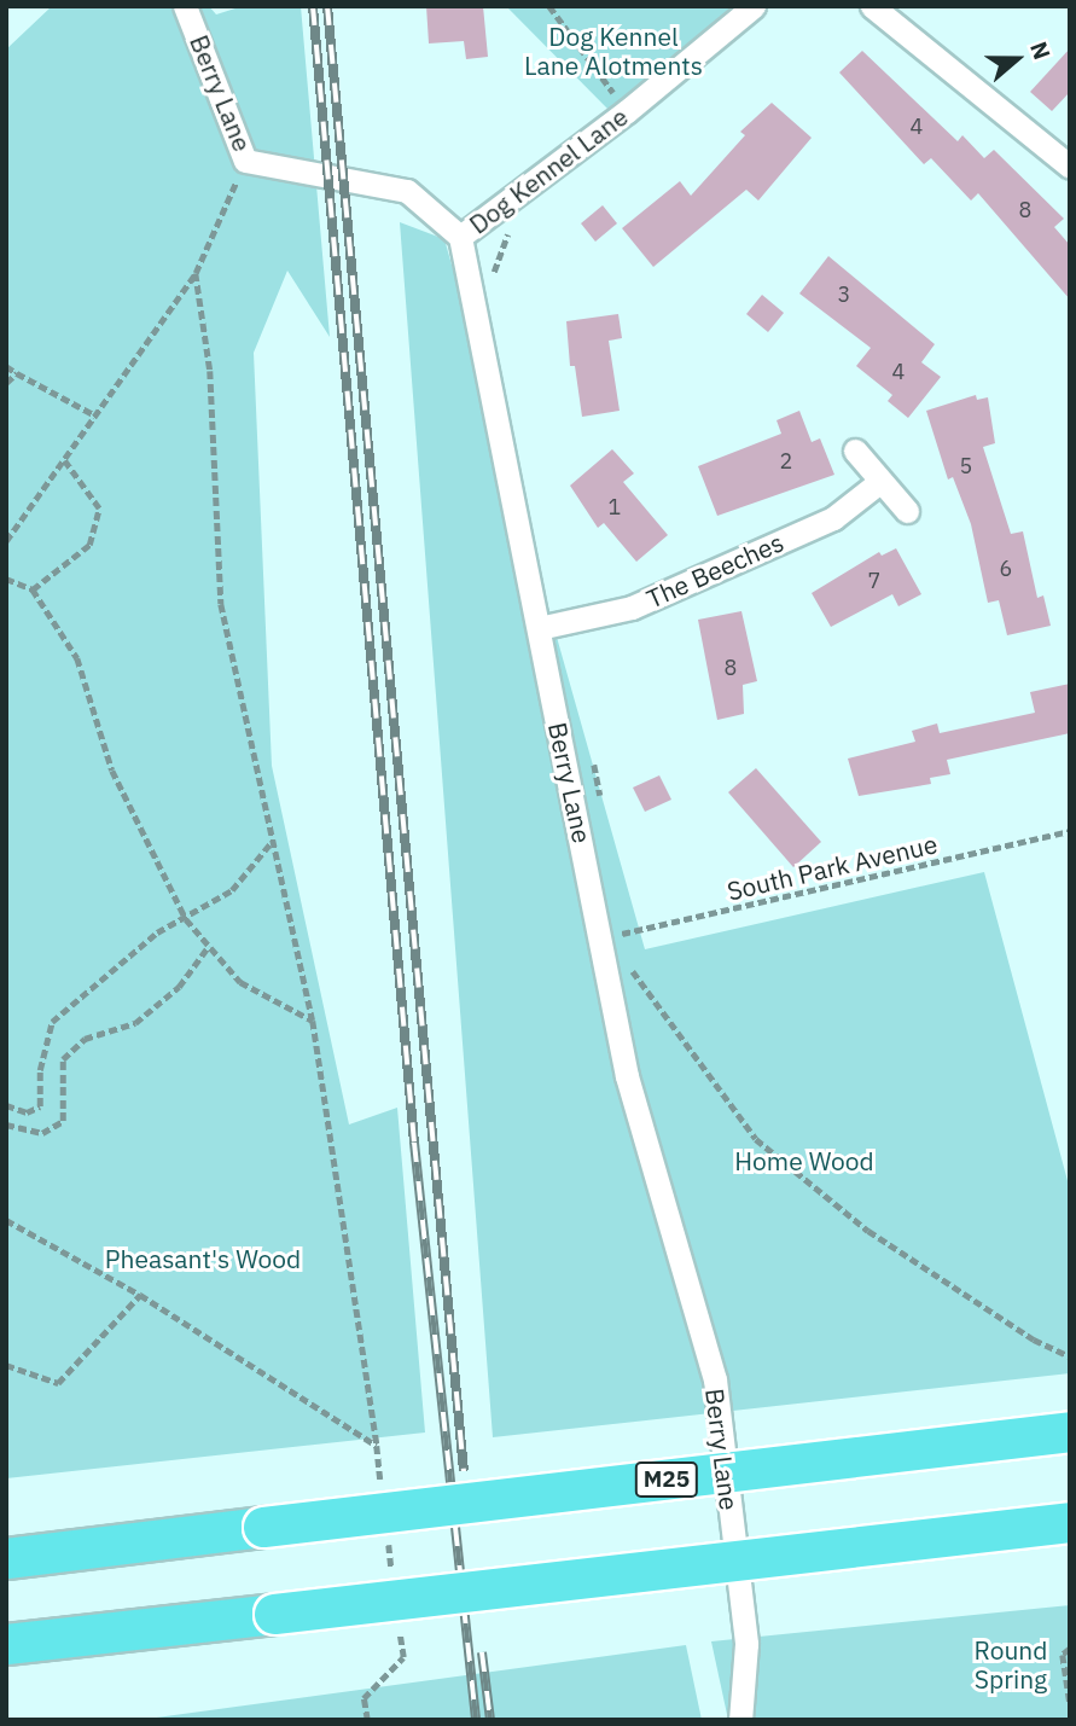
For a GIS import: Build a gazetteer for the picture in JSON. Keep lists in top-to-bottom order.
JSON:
{
  "streets": {
    "highway": ["M25"],
    "street": ["Berry Lane", "Dog Kennel Lane", "The Beeches"],
    "path": ["South Park Avenue"]
  },
  "crossings": [
    ["Berry Lane", "Dog Kennel Lane"],
    ["Berry Lane", "The Beeches"],
    ["Berry Lane", "South Park Avenue"]
  ],
  "parks": [
    "Dog Kennel Lane Alotments",
    "Home Wood",
    "Pheasant's Wood",
    "Round Spring"
  ],
  "house_numbers": [
    "4",
    "8",
    "3",
    "4",
    "2",
    "5",
    "1",
    "6",
    "7",
    "8"
  ],
  "north": "right"
}
